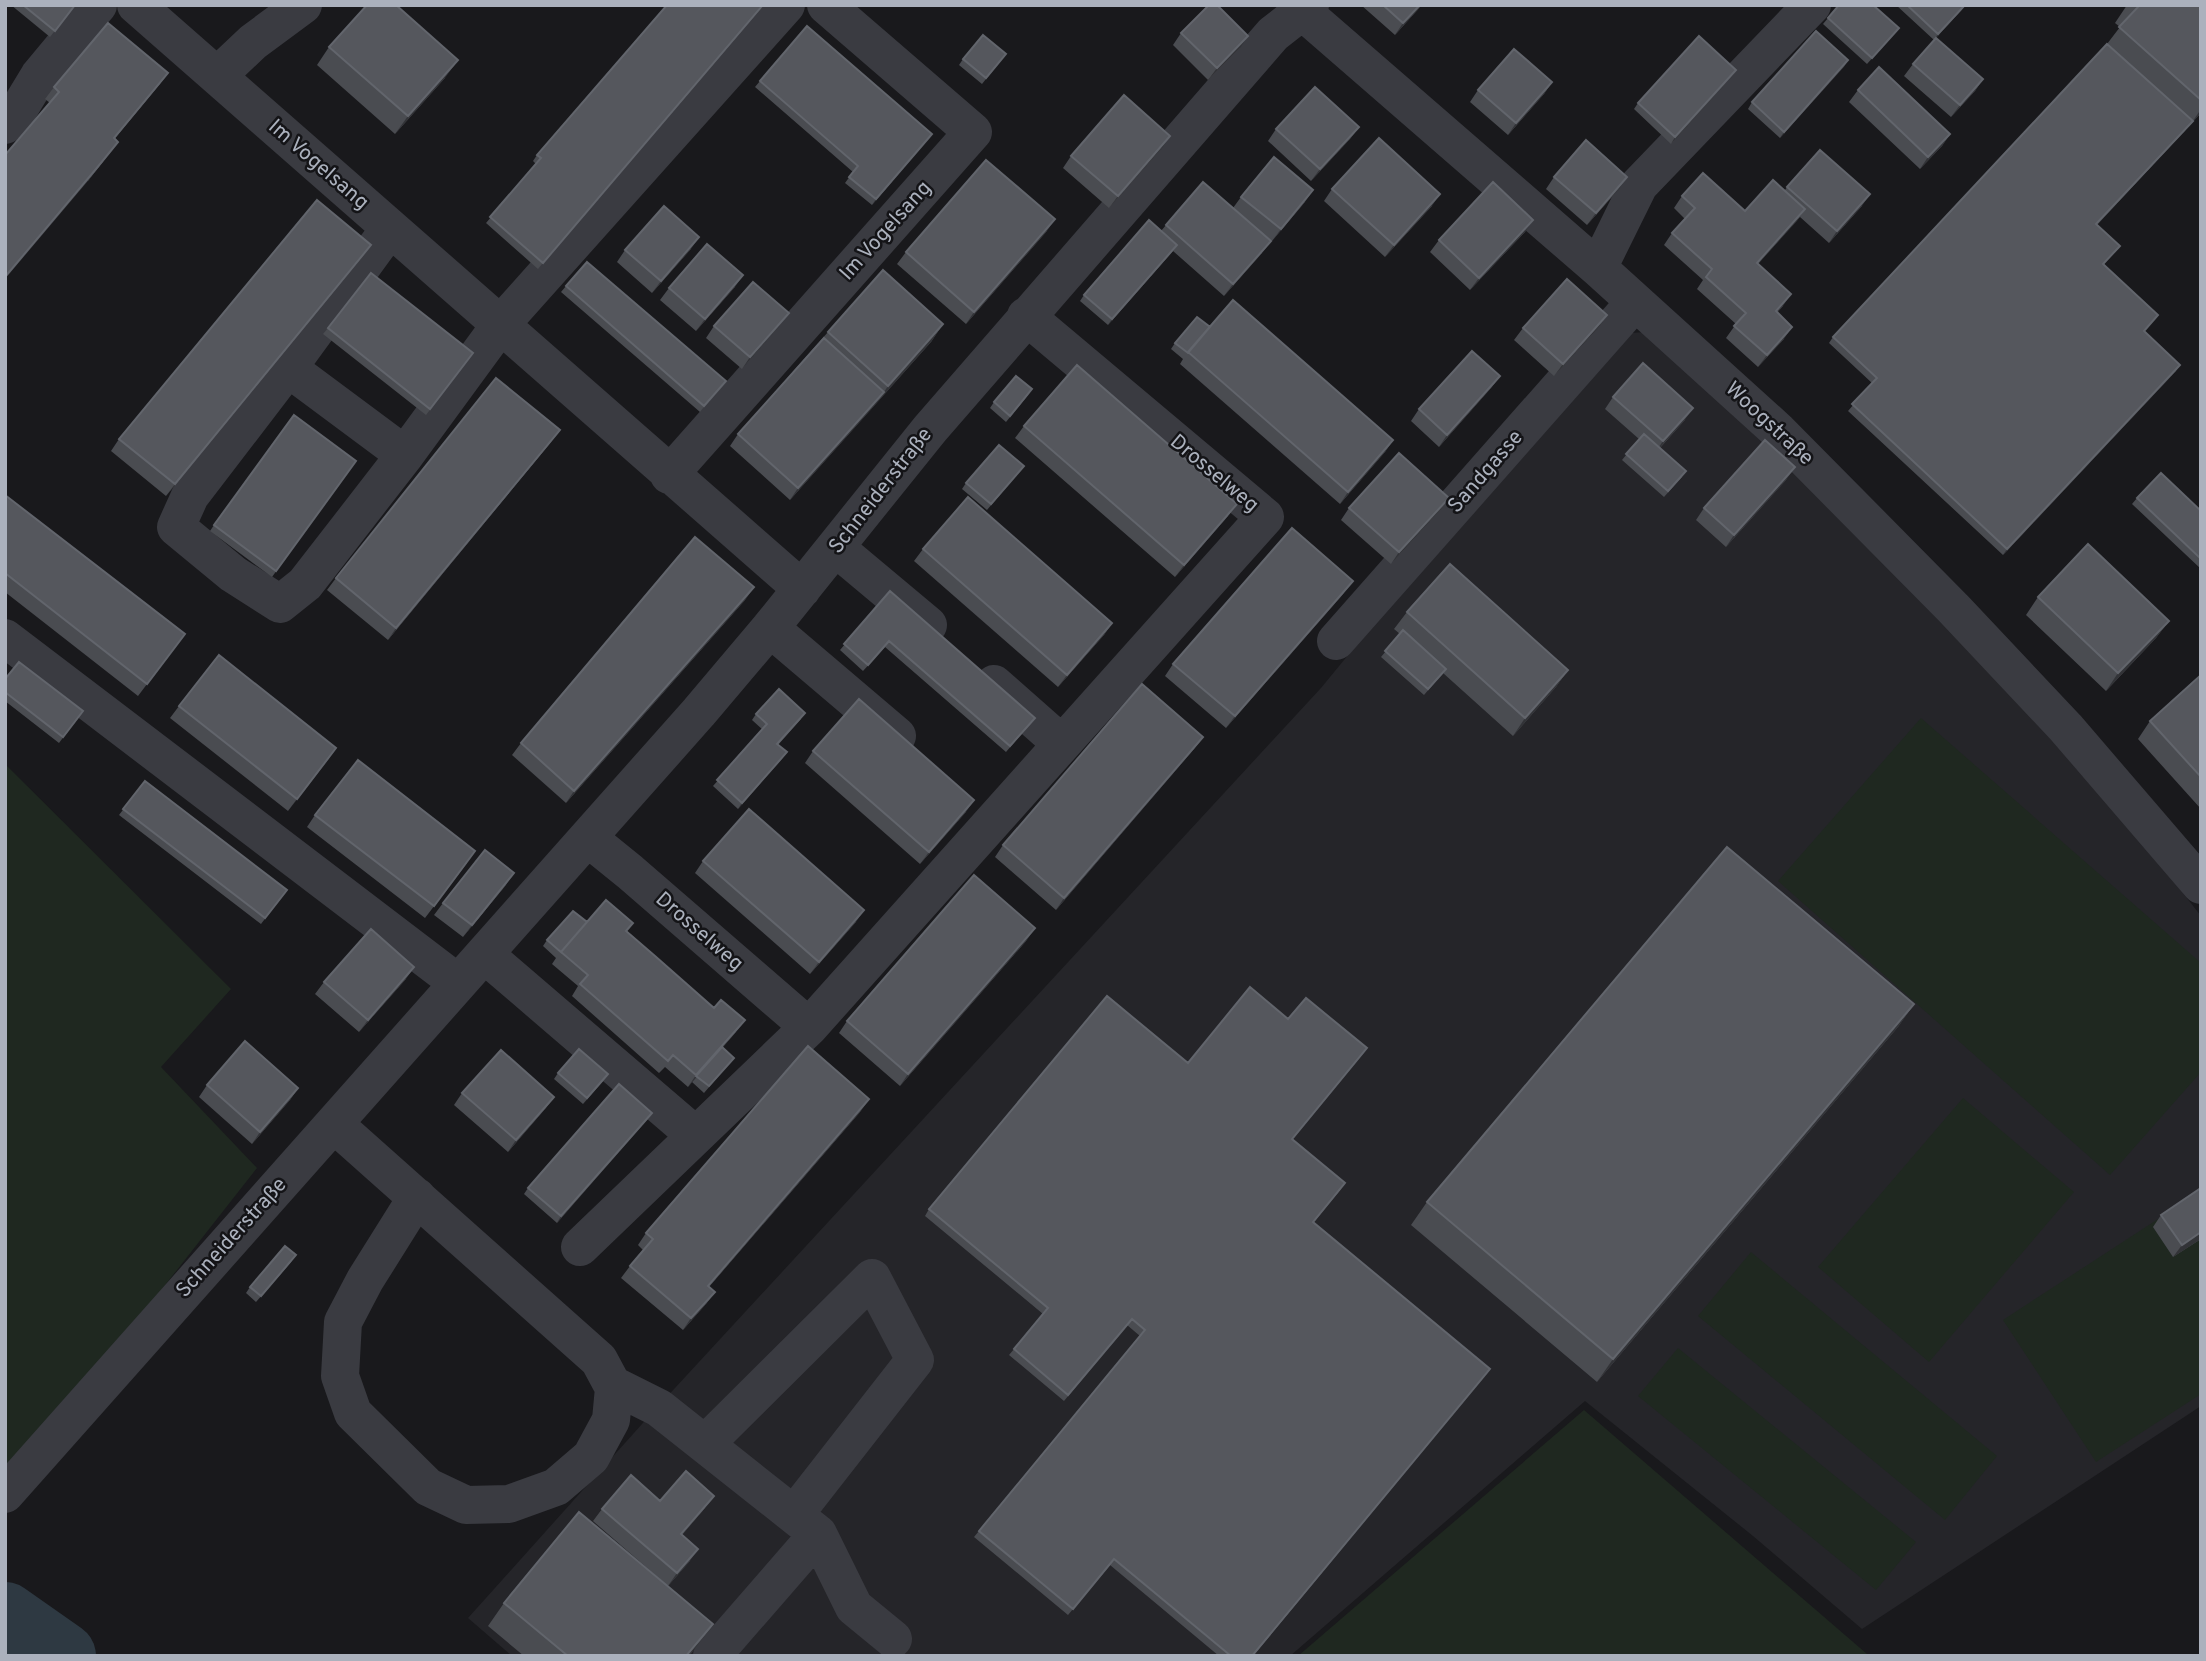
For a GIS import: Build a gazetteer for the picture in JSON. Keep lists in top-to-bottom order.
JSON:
{
  "streets": {
    "street": [
      "Im Vogelsang",
      "Woogstraße",
      "Sandgasse",
      "Drosselweg",
      "Schneiderstraße"
    ]
  },
  "crossings": [
    ["Im Vogelsang", "Schneiderstraße"],
    ["Woogstraße", "Sandgasse"],
    ["Woogstraße", "Schneiderstraße"],
    ["Drosselweg", "Schneiderstraße"]
  ]
}
